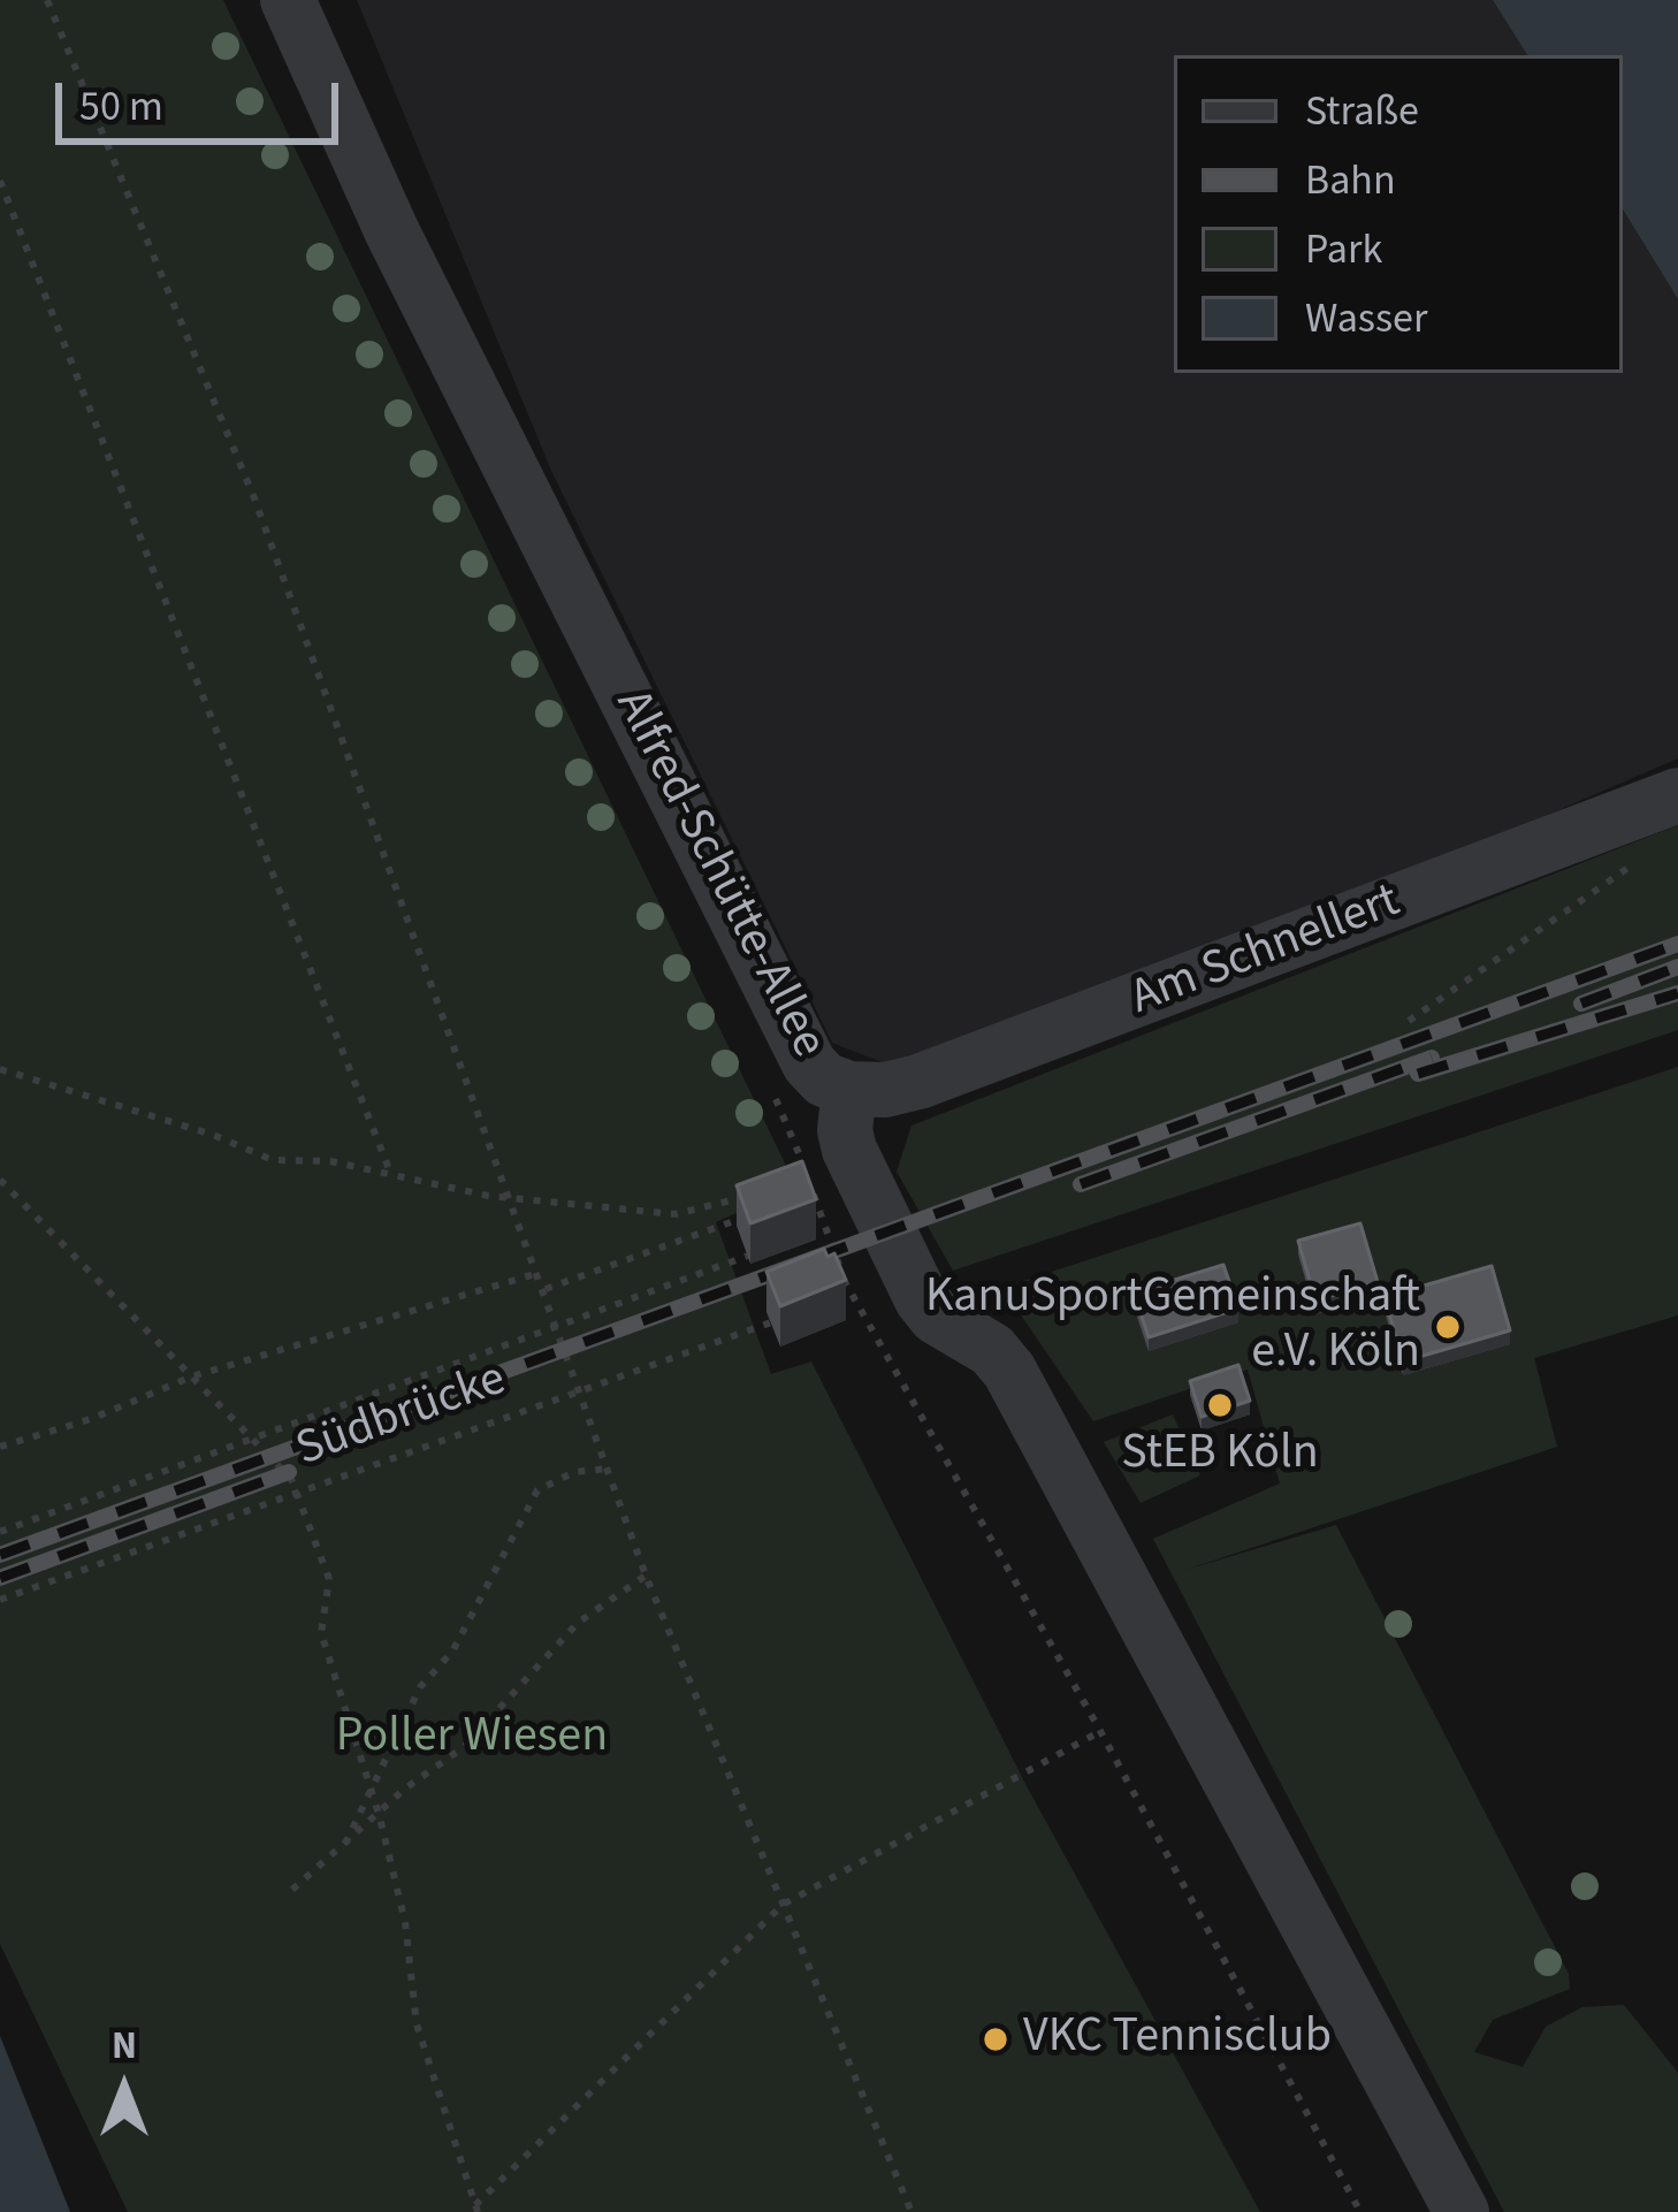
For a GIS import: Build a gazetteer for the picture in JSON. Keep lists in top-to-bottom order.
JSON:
{
  "streets": {
    "street": ["Alfred-Schütte-Allee", "Am Schnellert"],
    "path": ["Südbrücke"]
  },
  "crossings": [
    ["Alfred-Schütte-Allee", "Am Schnellert"]
  ],
  "parks": ["Poller Wiesen"],
  "places": ["KanuSportGemeinschaft e.V. Köln", "StEB Köln", "VKC Tennisclub"],
  "legend": [
    "Straße",
    "Bahn",
    "Park",
    "Wasser"
  ],
  "scale_bar": "50 m",
  "north": "top"
}
